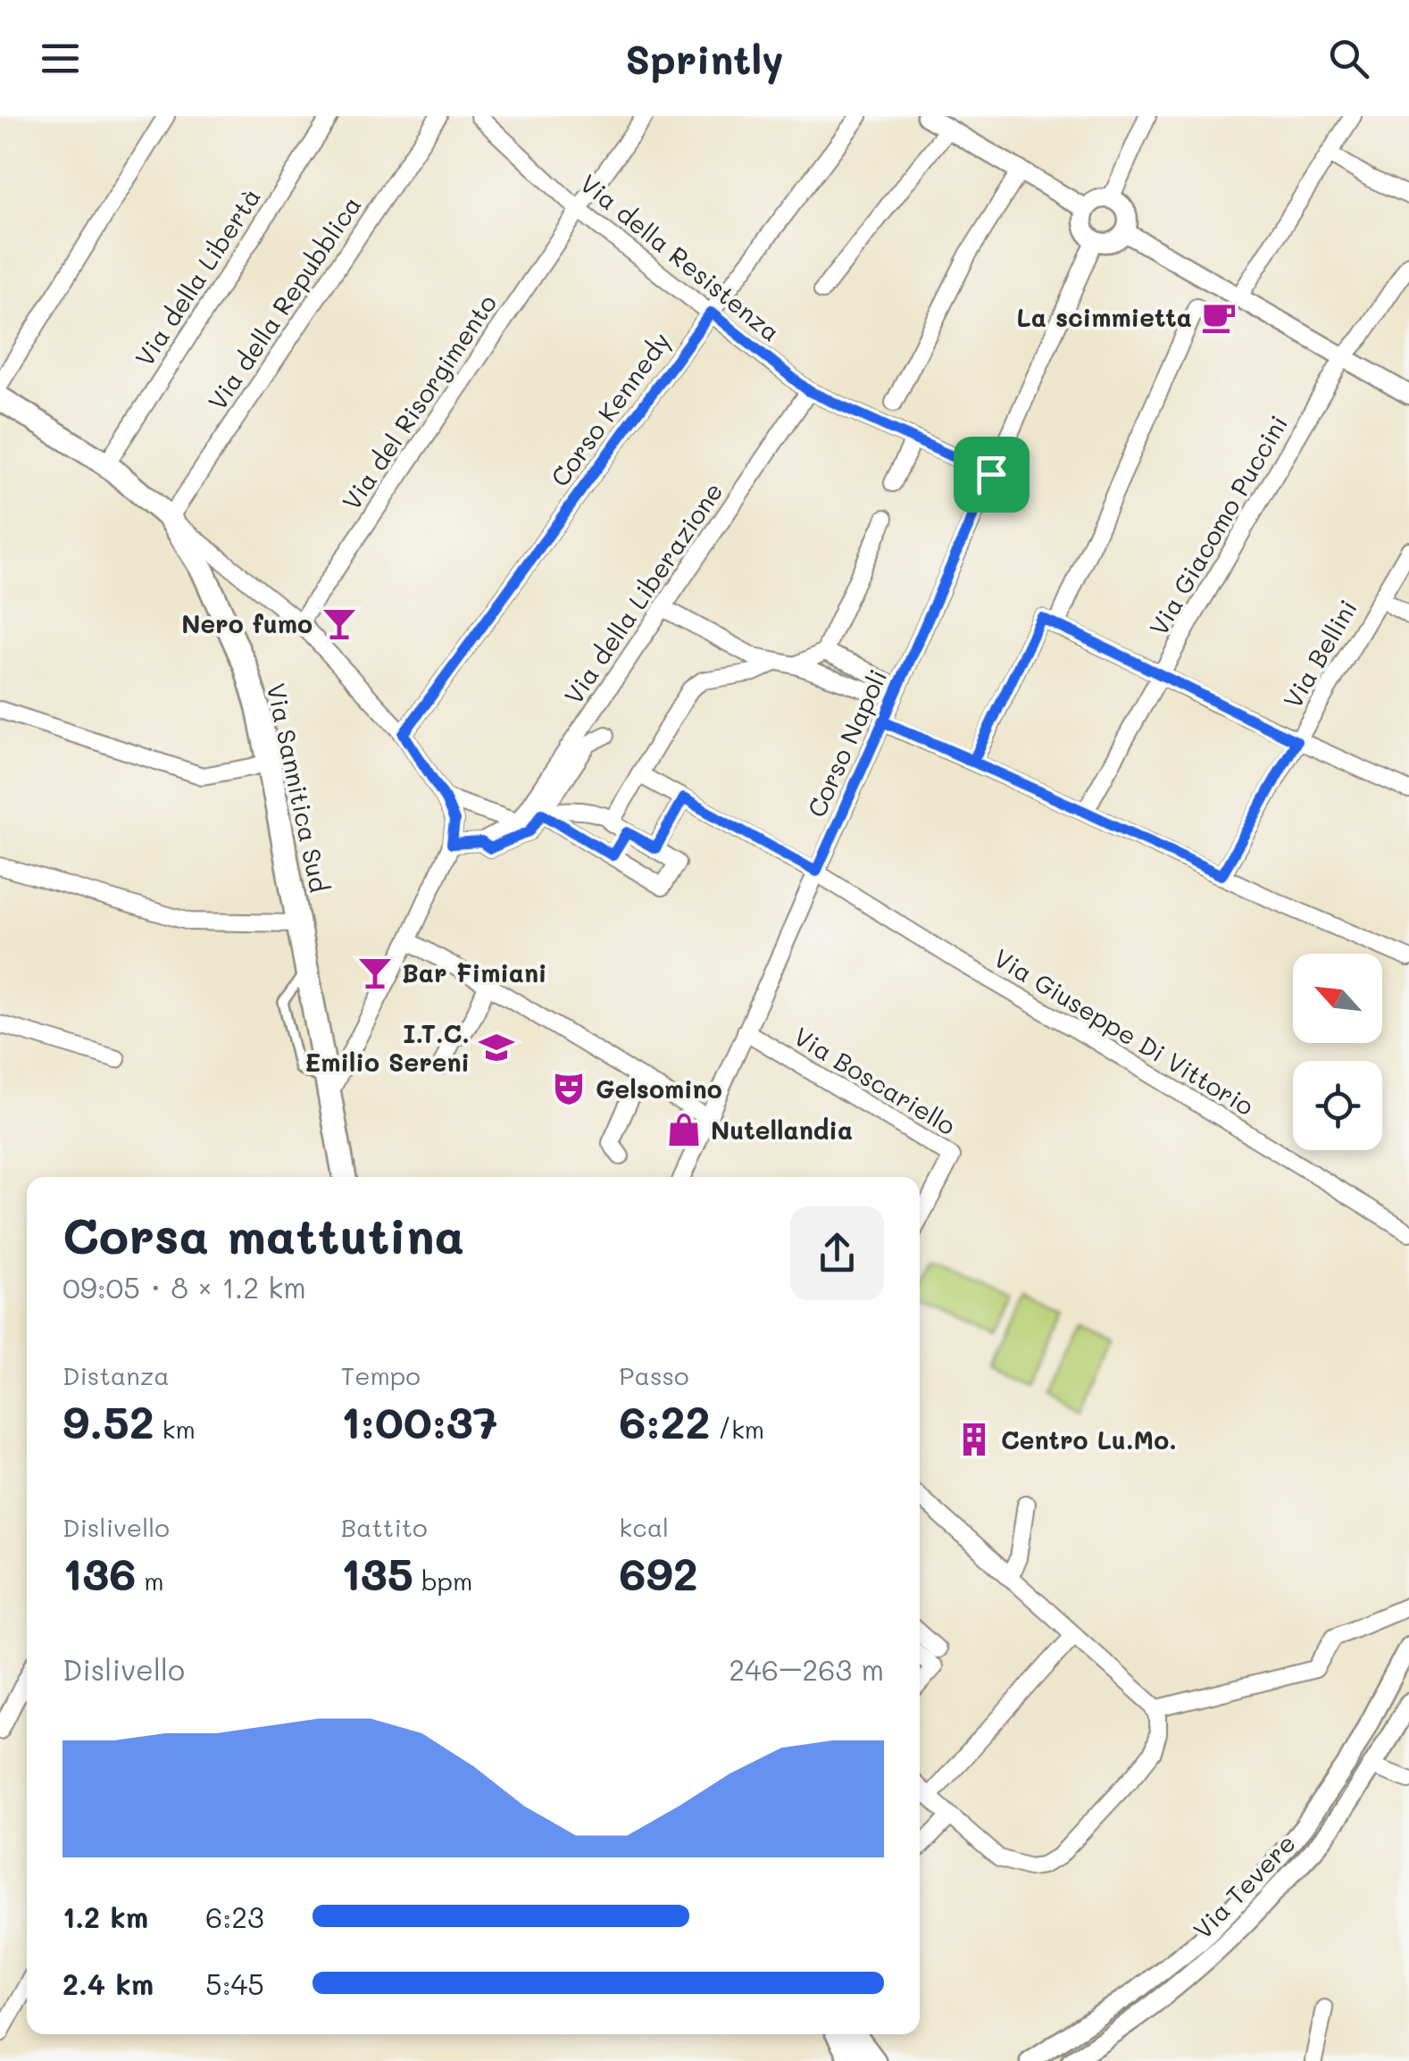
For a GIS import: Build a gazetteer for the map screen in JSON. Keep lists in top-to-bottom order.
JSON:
{
  "streets": {
    "main road": ["Via Sannitica Sud"],
    "street": [
      "Via della Resistenza",
      "Via della Libertà",
      "Via della Repubblica",
      "Via del Risorgimento",
      "Corso Kennedy",
      "Via Giacomo Puccini",
      "Via della Liberazione",
      "Via Bellini",
      "Corso Napoli",
      "Via Giuseppe Di Vittorio",
      "Via Boscariello",
      "Via Tevere"
    ]
  },
  "crossings": [
    ["Via della Resistenza", "Via del Risorgimento"],
    ["Via della Resistenza", "Corso Kennedy"],
    ["Via della Resistenza", "Via della Liberazione"],
    ["Via della Resistenza", "Corso Napoli"],
    ["Via della Libertà", "Via Sannitica Sud"],
    ["Via della Repubblica", "Via Sannitica Sud"],
    ["Corso Napoli", "Via Giuseppe Di Vittorio"],
    ["Corso Napoli", "Via Boscariello"]
  ],
  "places": {
    "cafe": ["La scimmietta"],
    "bar": ["Nero fumo", "Bar Fimiani"],
    "school or university": ["I.T.C. Emilio Sereni"],
    "theatre": ["Gelsomino"],
    "shop": ["Nutellandia"],
    "building": ["Centro Lu.Mo."]
  },
  "north": "top left",
  "page": {
    "header": "Sprintly",
    "heading": ["Corsa mattutina", "09:05 · 8 × 1.2 km"],
    "stats": [
      ["Distanza", "9.52 km"],
      ["Tempo", "1:00:37"],
      ["Passo", "6:22 /km"],
      ["Dislivello", "136 m"],
      ["Battito", "135 bpm"],
      ["kcal", "692"]
    ],
    "chart": ["Dislivello", "246–263 m"],
    "list": [
      {
        "name": "1.2 km",
        "note": "6:23"
      },
      {
        "name": "2.4 km",
        "note": "5:45"
      }
    ]
  }
}
